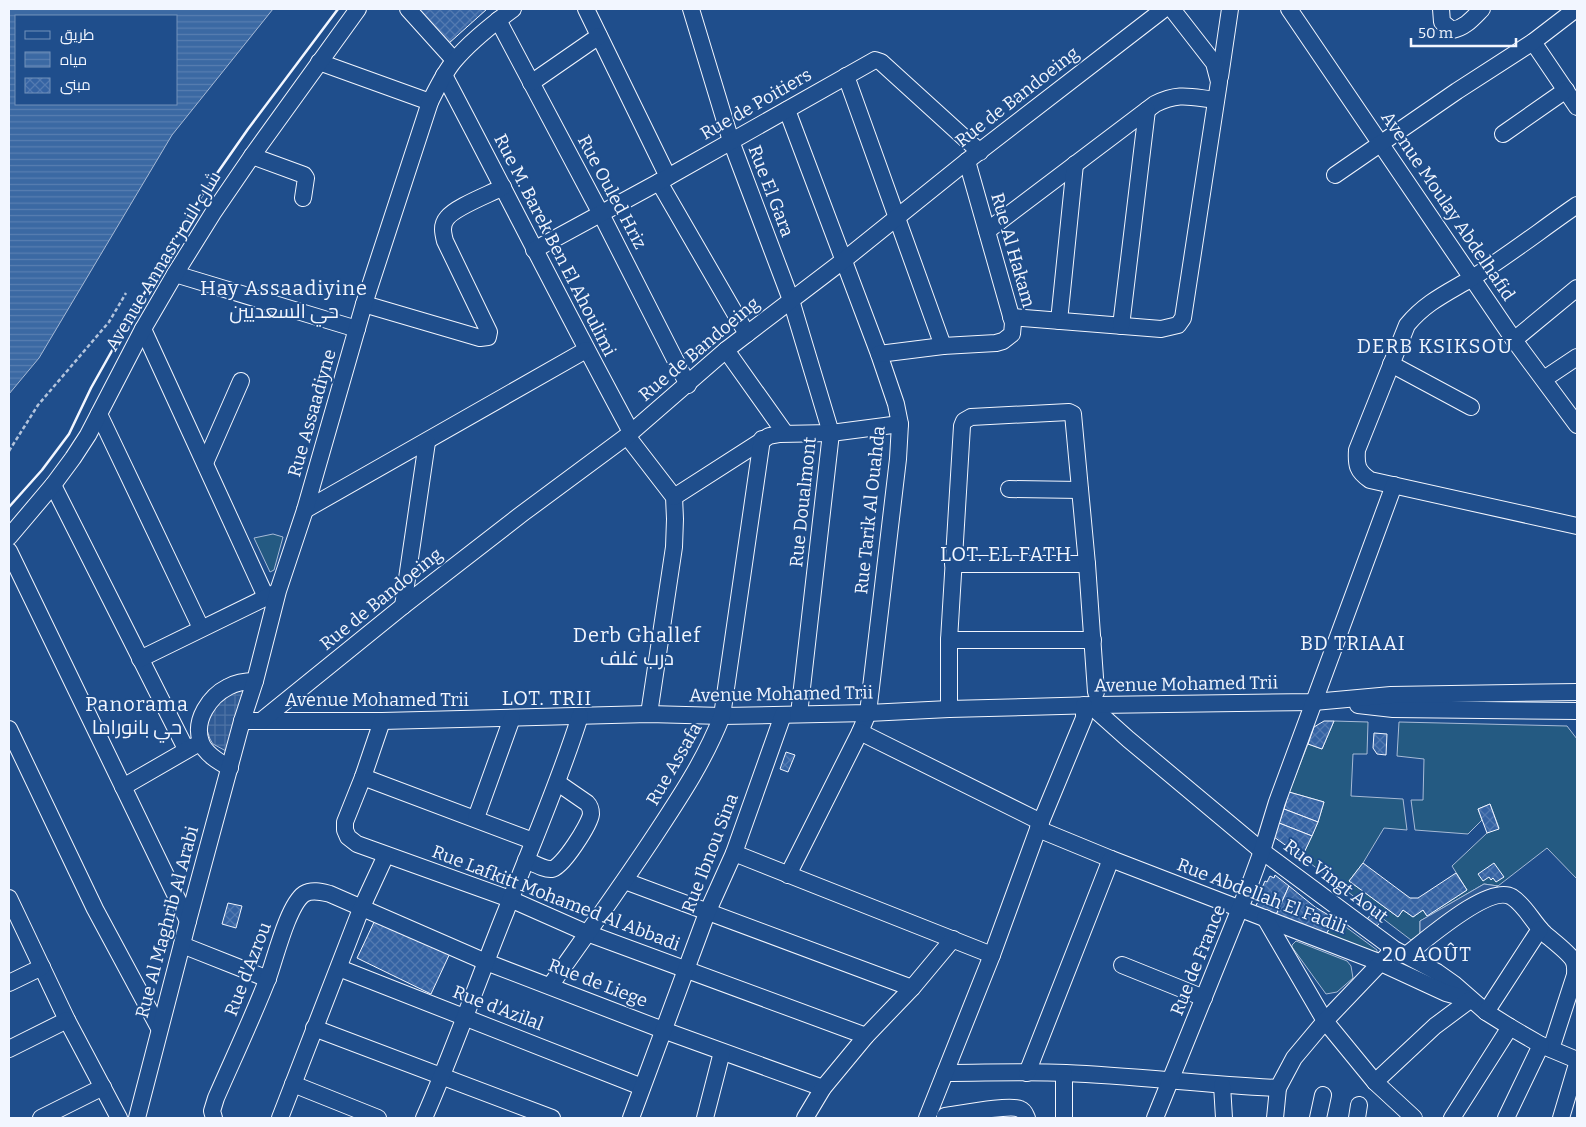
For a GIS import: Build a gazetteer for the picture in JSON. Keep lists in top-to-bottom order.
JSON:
{
  "streets": {
    "street": [
      "Rue de Bandoeing",
      "Rue de Poitiers",
      "Rue El Gara",
      "Rue Ouled Hriz",
      "Avenue Moulay Abdelhafid",
      "Rue M. Barek Ben El Ahoulimi",
      "Rue Al Hakam",
      "Avenue Annasr شارع النصر",
      "Rue Assaadiyne",
      "Rue Doualmont",
      "Rue Tarik Al Ouahda",
      "Avenue Mohamed Trii",
      "Rue Assafa",
      "Rue Ibnou Sina",
      "Rue Vingt Aout",
      "Rue Abdellah El Fadili",
      "Rue Lafkitt Mohamed Al Abbadi",
      "Rue Al Maghrib Al Arabi",
      "Rue de France",
      "Rue d'Azrou",
      "Rue de Liege",
      "Rue d'Azilal"
    ]
  },
  "crossings": [
    ["Rue de Bandoeing", "Rue de Poitiers"],
    ["Rue de Bandoeing", "Rue El Gara"],
    ["Rue de Bandoeing", "Rue Ouled Hriz"],
    ["Rue de Bandoeing", "Rue M. Barek Ben El Ahoulimi"],
    ["Rue de Bandoeing", "Rue Al Hakam"],
    ["Rue de Bandoeing", "Rue Doualmont"],
    ["Rue de Bandoeing", "Rue Tarik Al Ouahda"],
    ["Rue de Bandoeing", "Avenue Mohamed Trii"],
    ["Rue de Poitiers", "Rue El Gara"],
    ["Rue de Poitiers", "Rue Ouled Hriz"],
    ["Rue de Poitiers", "Rue M. Barek Ben El Ahoulimi"],
    ["Rue de Poitiers", "Rue Al Hakam"],
    ["Rue de Poitiers", "Rue Tarik Al Ouahda"],
    ["Rue El Gara", "Rue Doualmont"],
    ["Rue Ouled Hriz", "Rue Assaadiyne"],
    ["Rue M. Barek Ben El Ahoulimi", "Rue Assaadiyne"],
    ["Rue Al Hakam", "Rue Tarik Al Ouahda"],
    ["Rue Assaadiyne", "Avenue Mohamed Trii"],
    ["Rue Assaadiyne", "Rue Al Maghrib Al Arabi"],
    ["Rue Doualmont", "Avenue Mohamed Trii"],
    ["Rue Doualmont", "Rue Ibnou Sina"],
    ["Rue Tarik Al Ouahda", "Avenue Mohamed Trii"],
    ["Rue Tarik Al Ouahda", "Rue Abdellah El Fadili"],
    ["Avenue Mohamed Trii", "Rue Assafa"],
    ["Avenue Mohamed Trii", "Rue Ibnou Sina"],
    ["Avenue Mohamed Trii", "Rue Vingt Aout"],
    ["Avenue Mohamed Trii", "Rue Lafkitt Mohamed Al Abbadi"],
    ["Avenue Mohamed Trii", "Rue Al Maghrib Al Arabi"],
    ["Avenue Mohamed Trii", "Rue de France"],
    ["Rue Assafa", "Rue Lafkitt Mohamed Al Abbadi"],
    ["Rue Assafa", "Rue de Liege"],
    ["Rue Ibnou Sina", "Rue Lafkitt Mohamed Al Abbadi"],
    ["Rue Ibnou Sina", "Rue de Liege"],
    ["Rue Ibnou Sina", "Rue d'Azilal"],
    ["Rue Vingt Aout", "Rue Abdellah El Fadili"],
    ["Rue Vingt Aout", "Rue de France"],
    ["Rue Abdellah El Fadili", "Rue de France"],
    ["Rue d'Azrou", "Rue de Liege"]
  ],
  "districts": [
    "Hay Assaadiyine حي السعديين",
    "DERB KSIKSOU",
    "LOT. EL FATH",
    "Derb Ghallef درب غلف",
    "BD TRIAAI",
    "LOT. TRII",
    "Panorama حي بانوراما",
    "20 AOÛT"
  ],
  "legend": ["طريق", "مياه", "مبنى"],
  "scale_bar": "50 m"
}
